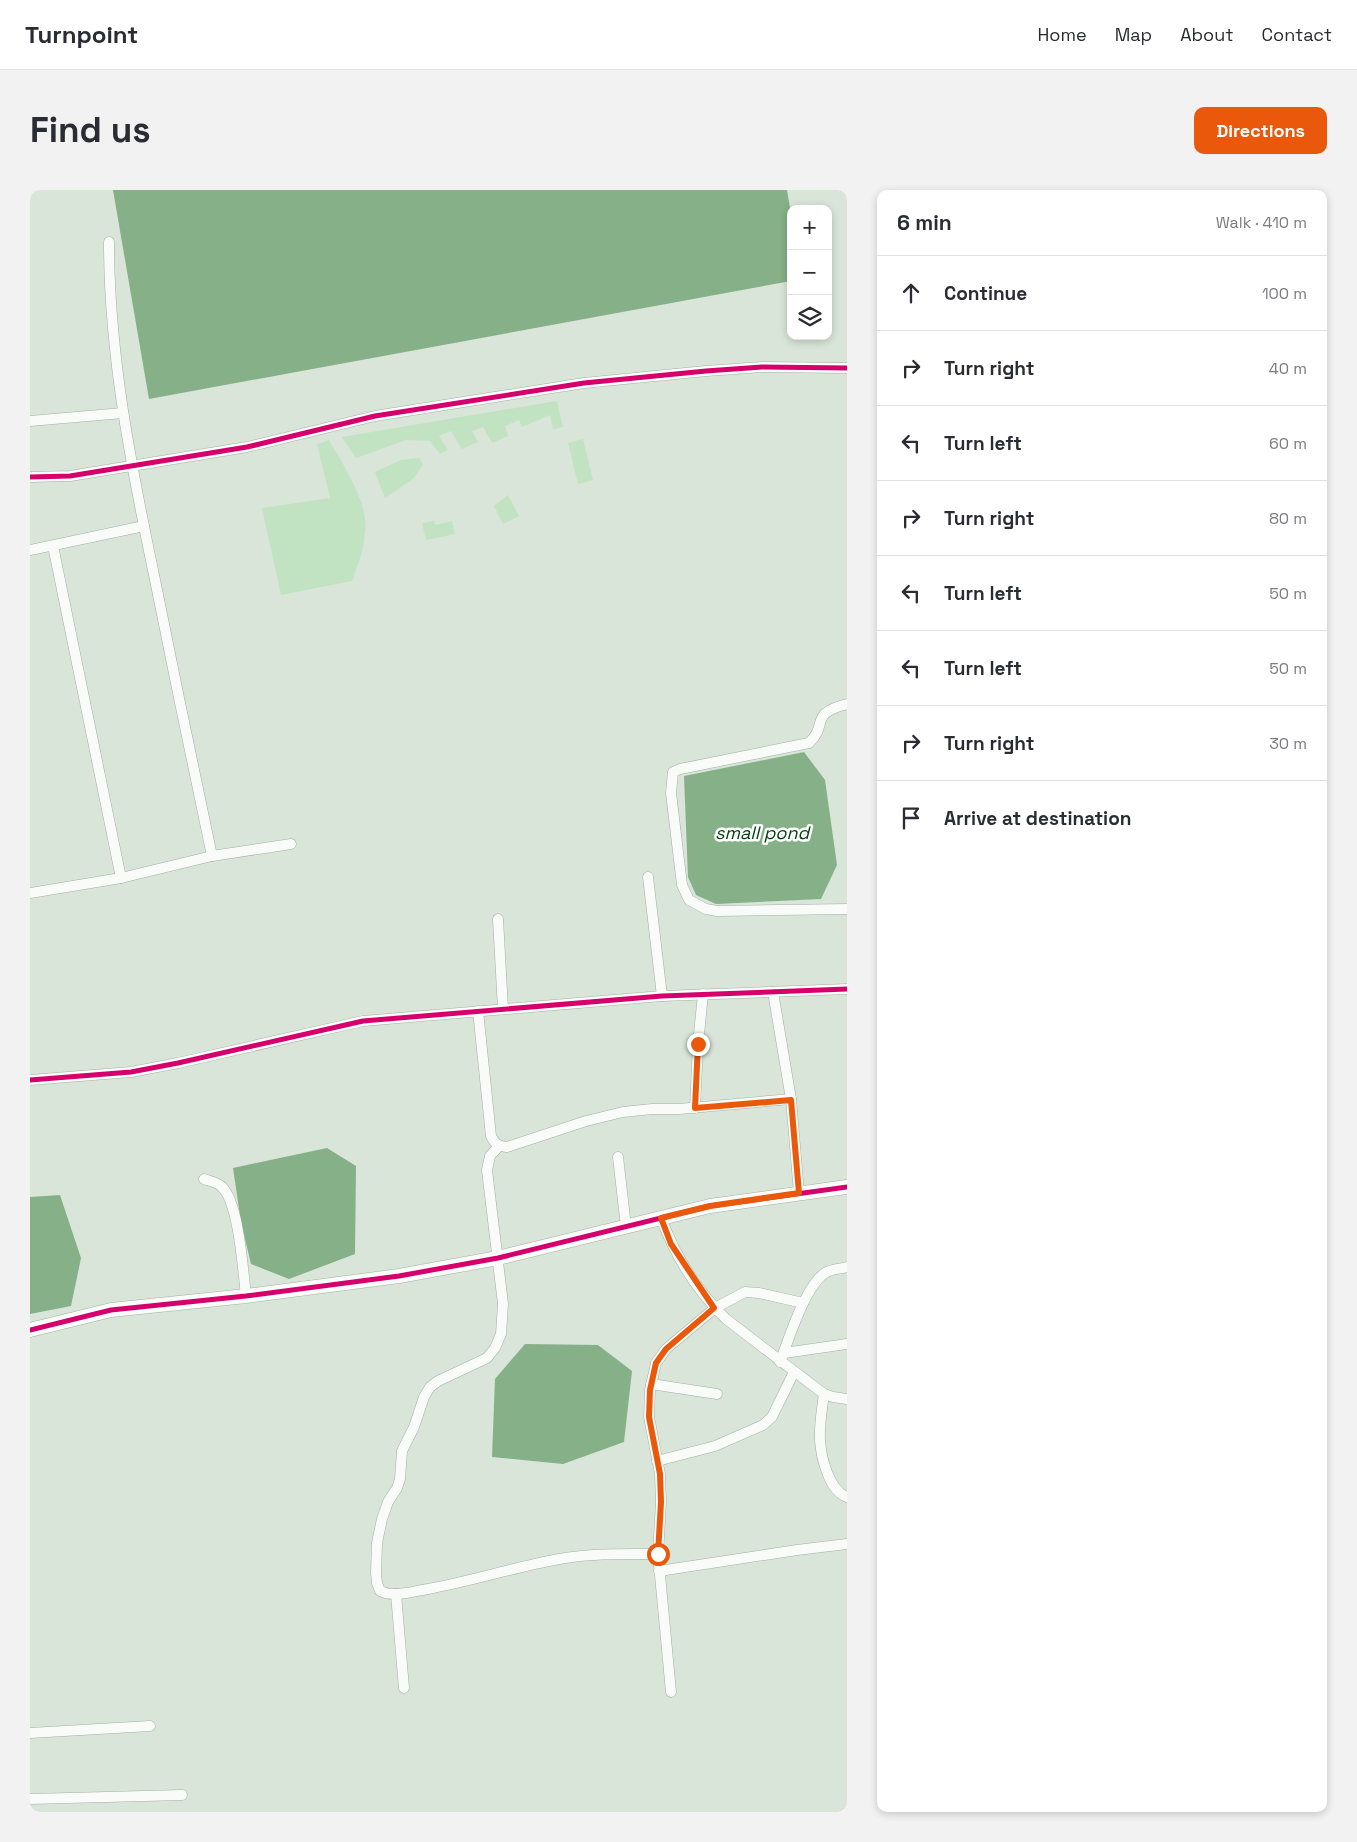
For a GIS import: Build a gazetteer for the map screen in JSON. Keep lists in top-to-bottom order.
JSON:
{
  "water": ["small pond"],
  "page": {
    "header": "Turnpoint",
    "nav": [
      "Home",
      "Map",
      "About",
      "Contact"
    ],
    "buttons": "Directions",
    "title": "Find us",
    "heading": ["6 min", "Walk · 410 m"],
    "map_buttons": ["+", "−"],
    "list": [
      ["Continue", "100 m"],
      ["Turn right", "40 m"],
      ["Turn left", "60 m"],
      ["Turn right", "80 m"],
      ["Turn left", "50 m"],
      ["Turn left", "50 m"],
      ["Turn right", "30 m"],
      "Arrive at destination"
    ]
  }
}
